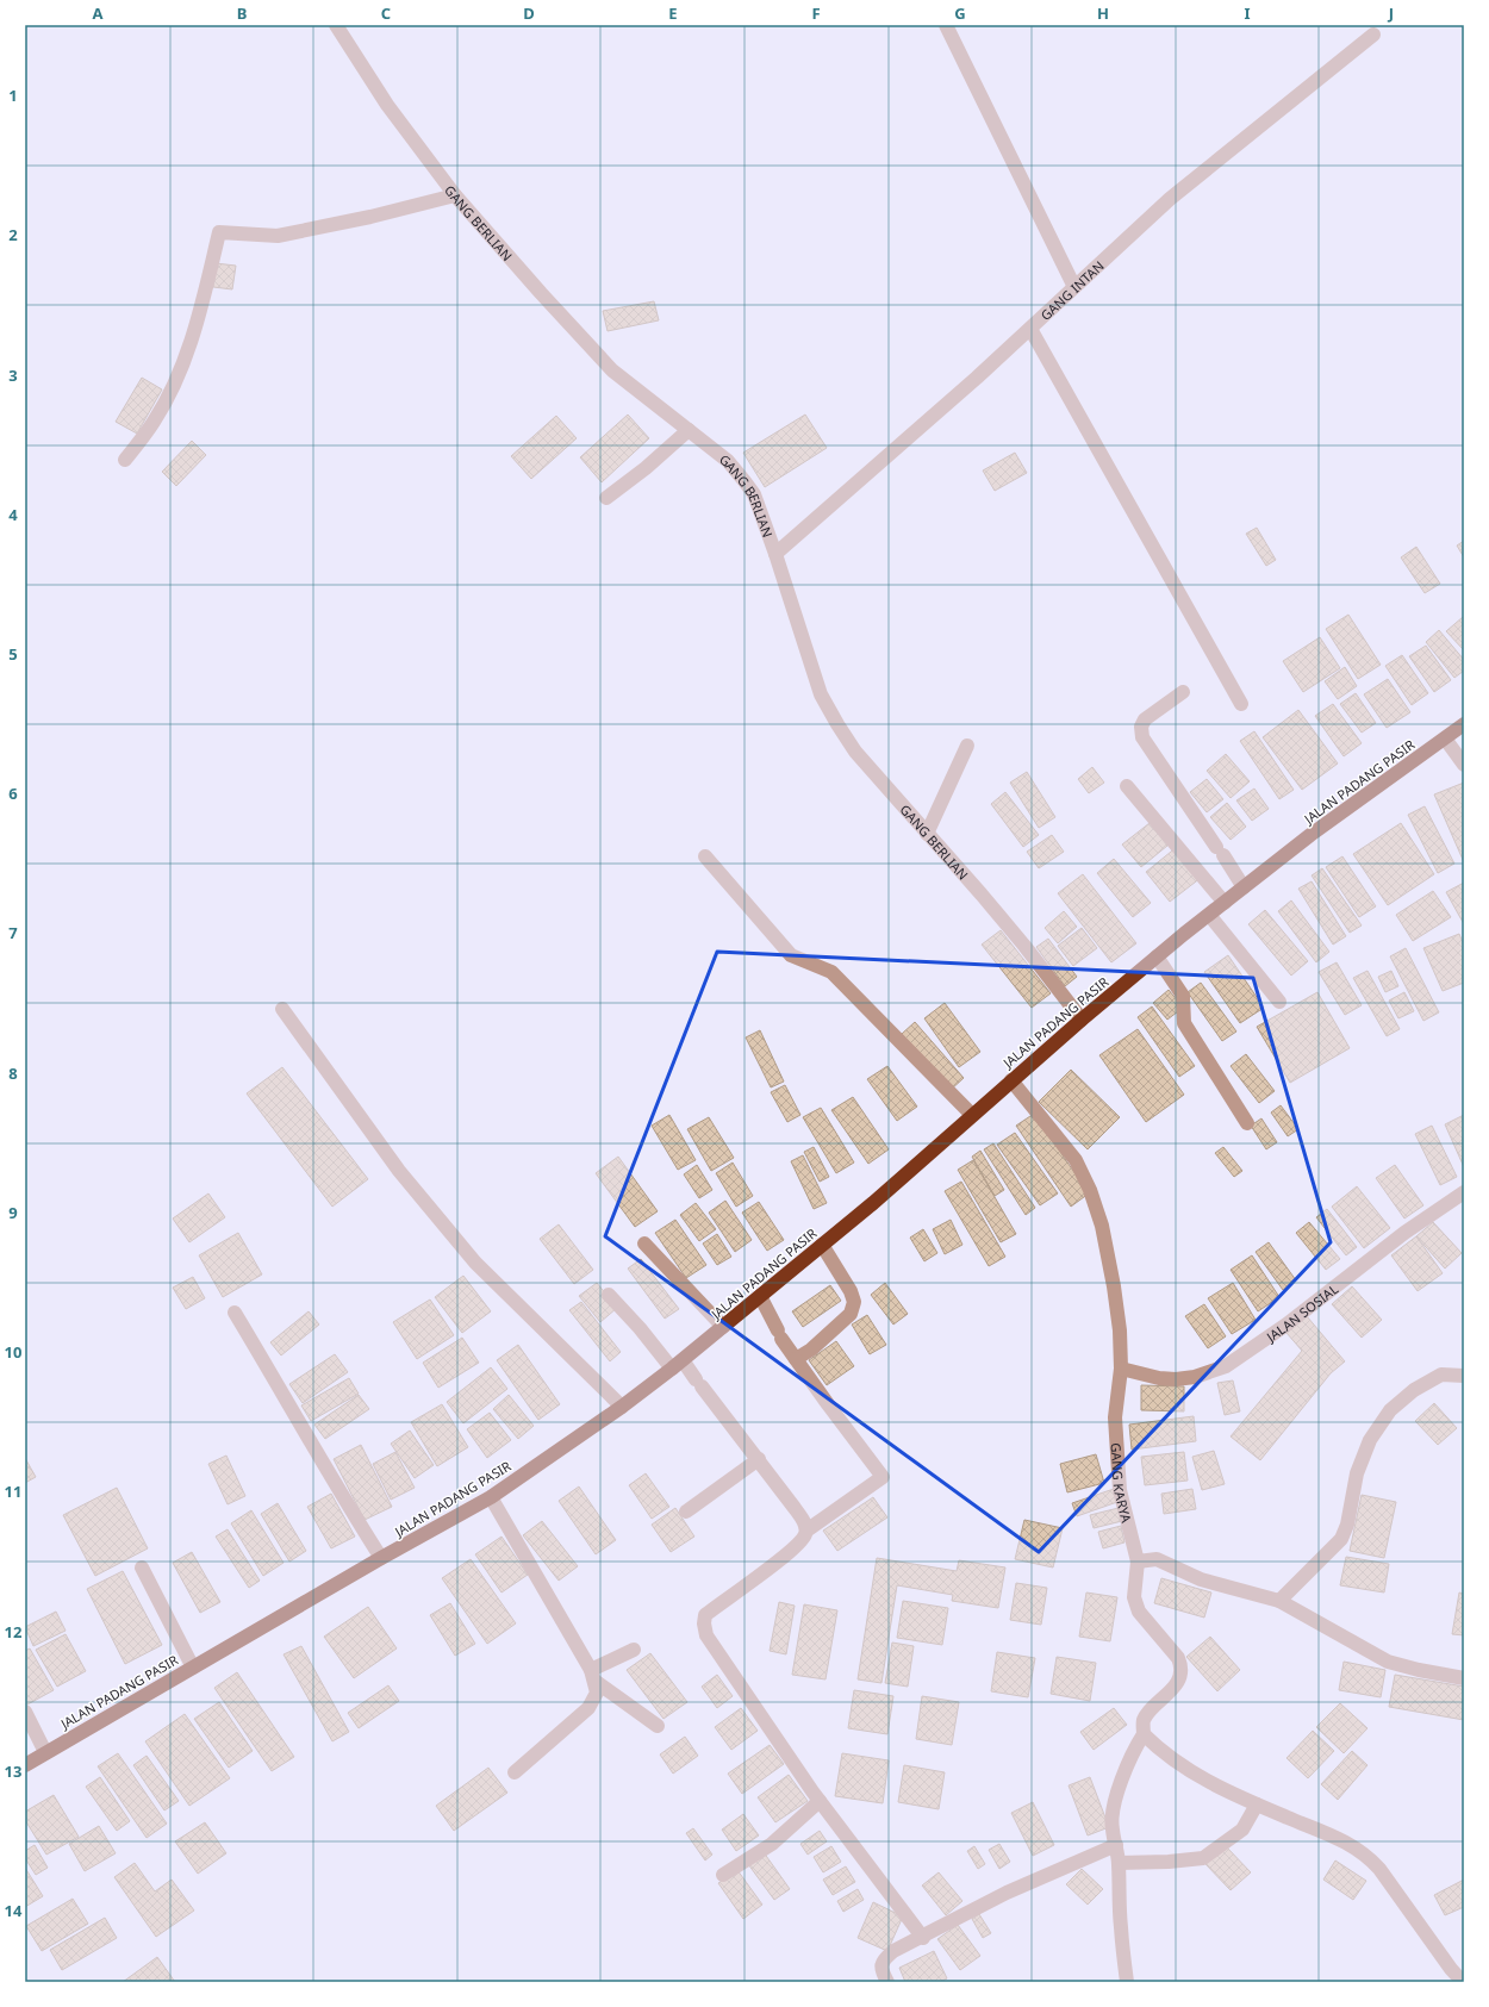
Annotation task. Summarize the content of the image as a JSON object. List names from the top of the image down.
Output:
{
  "streets": {
    "highway": ["JALAN PADANG PASIR"],
    "street": [
      "GANG BERLIAN",
      "GANG INTAN",
      "JALAN SOSIAL",
      "GANG KARYA"
    ]
  },
  "crossings": [
    ["GANG BERLIAN", "GANG INTAN"],
    ["GANG BERLIAN", "JALAN PADANG PASIR"],
    ["JALAN PADANG PASIR", "GANG KARYA"],
    ["JALAN SOSIAL", "GANG KARYA"]
  ],
  "grid": {
    "columns": [
      "A",
      "B",
      "C",
      "D",
      "E",
      "F",
      "G",
      "H",
      "I",
      "J"
    ],
    "rows": [
      "1",
      "2",
      "3",
      "4",
      "5",
      "6",
      "7",
      "8",
      "9",
      "10",
      "11",
      "12",
      "13",
      "14"
    ]
  }
}
